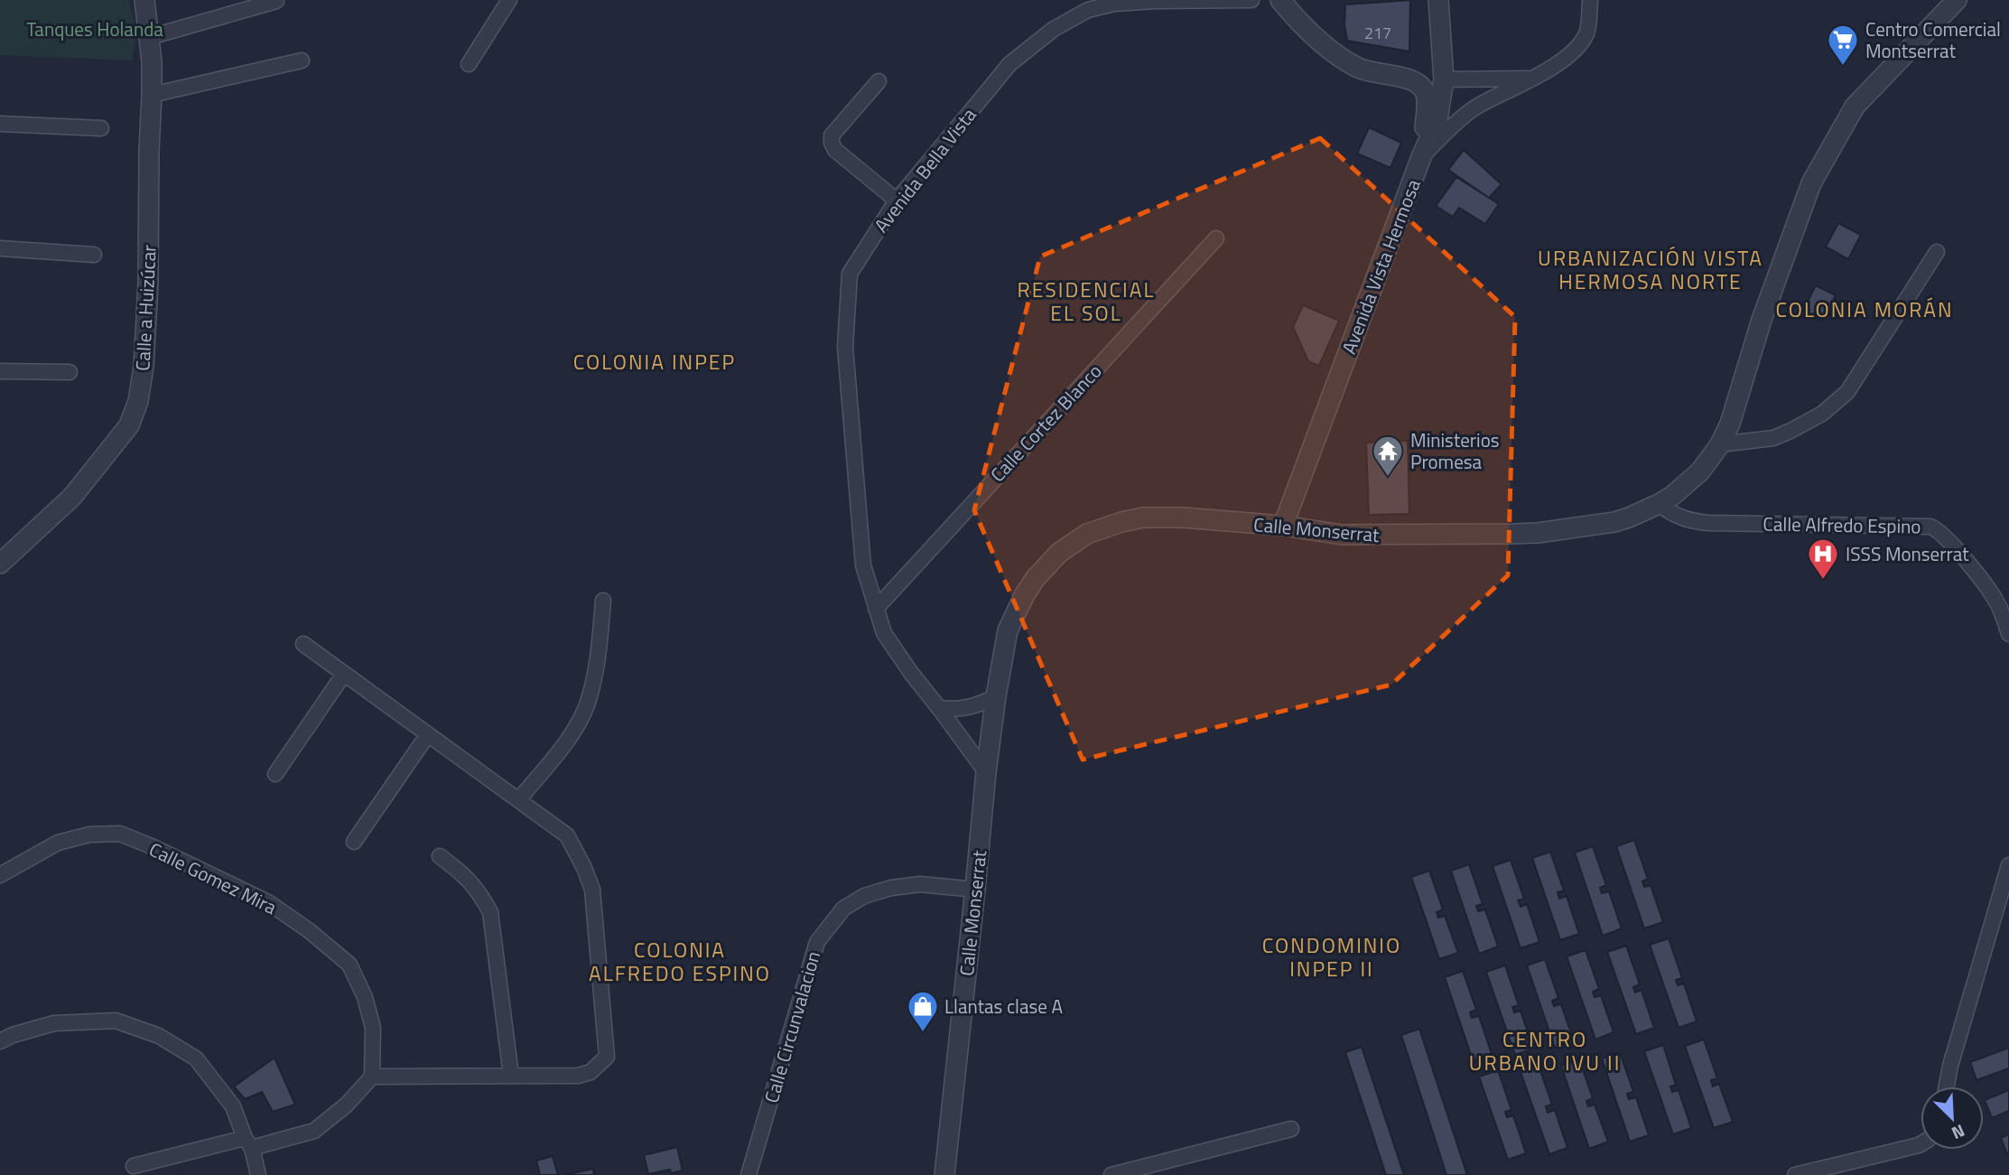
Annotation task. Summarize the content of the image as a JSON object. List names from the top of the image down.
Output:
{
  "streets": {
    "street": [
      "Avenida Bella Vista",
      "Avenida Vista Hermosa",
      "Calle a Huizúcar",
      "Calle Cortez Blanco",
      "Calle Alfredo Espino",
      "Calle Monserrat",
      "Calle Gomez Mira",
      "Calle Circunvalacion"
    ]
  },
  "crossings": [
    ["Avenida Bella Vista", "Calle Cortez Blanco"],
    ["Avenida Bella Vista", "Calle Monserrat"],
    ["Avenida Vista Hermosa", "Calle Monserrat"],
    ["Calle Alfredo Espino", "Calle Monserrat"],
    ["Calle Monserrat", "Calle Circunvalacion"]
  ],
  "districts": [
    "URBANIZACIÓN VISTA HERMOSA NORTE",
    "RESIDENCIAL EL SOL",
    "COLONIA MORÁN",
    "COLONIA INPEP",
    "CONDOMINIO INPEP II",
    "COLONIA ALFREDO ESPINO",
    "CENTRO URBANO IVU II"
  ],
  "parks": ["Tanques Holanda"],
  "places": {
    "supermarket": ["Centro Comercial Montserrat"],
    "temple": ["Ministerios Promesa"],
    "hospital": ["ISSS Monserrat"],
    "shop": ["Llantas clase A"]
  },
  "house_numbers": ["217"],
  "north": "bottom right"
}
